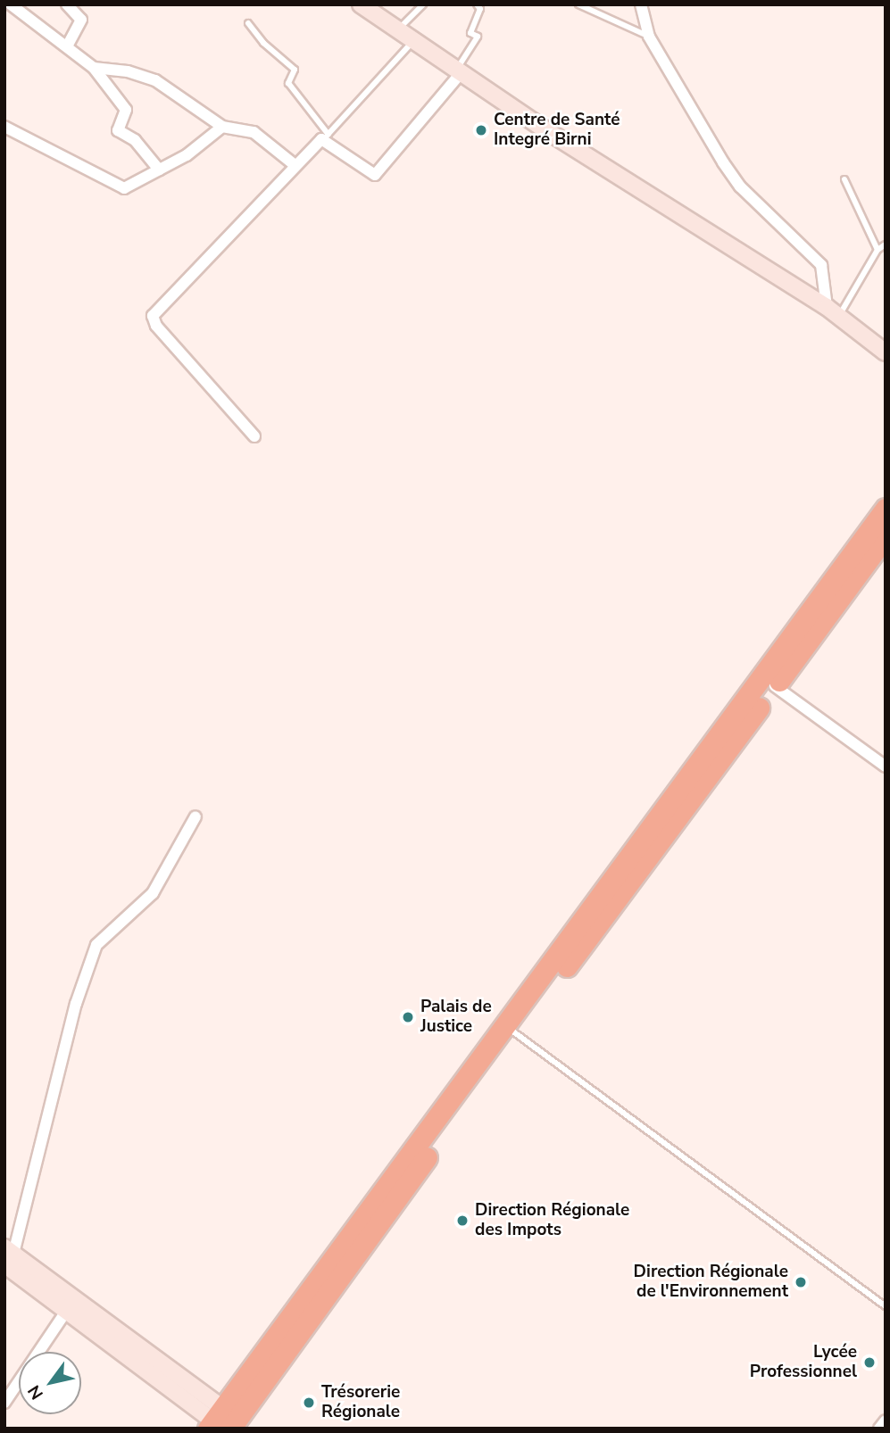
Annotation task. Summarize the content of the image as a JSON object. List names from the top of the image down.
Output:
{
  "places": [
    "Centre de Santé Integré Birni",
    "Palais de Justice",
    "Direction Régionale des Impots",
    "Direction Régionale de l'Environnement",
    "Lycée Professionnel",
    "Trésorerie Régionale"
  ],
  "north": "bottom left"
}
